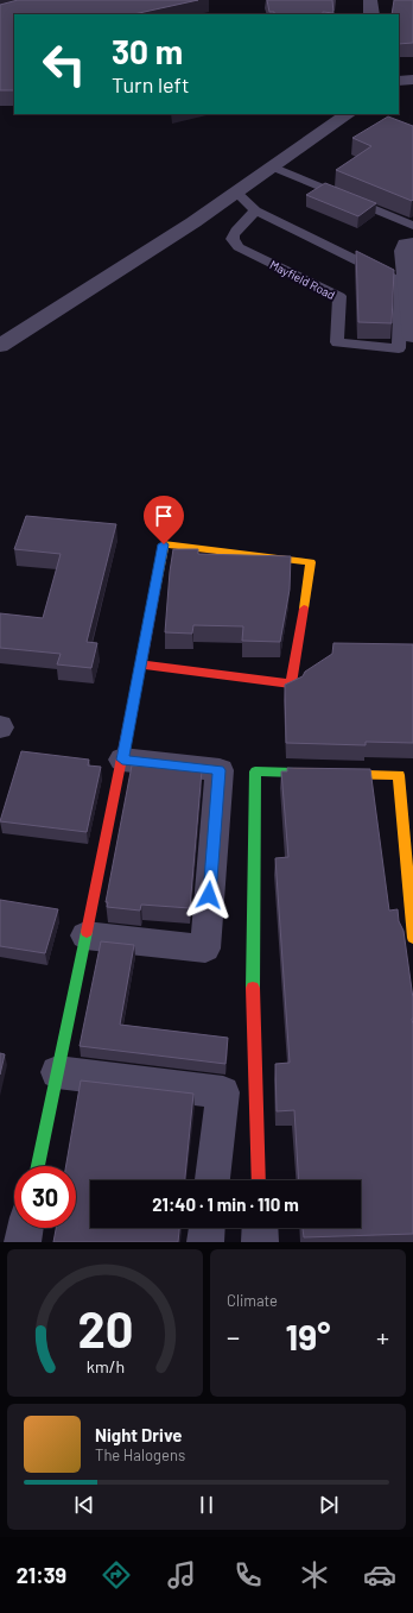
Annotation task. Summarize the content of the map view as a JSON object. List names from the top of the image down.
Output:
{
  "streets": {
    "lane": ["Mayfield Road"]
  },
  "page": {
    "turn": ["30 m", "Turn left"],
    "limit": "30",
    "trip": "21:40 · 1 min · 110 m",
    "tile": "Climate",
    "heat": ["−", "19°", "+"],
    "song": ["Night Drive", "The Halogens"],
    "tabs": "21:39",
    "gauge": ["20", "km/h"]
  }
}
